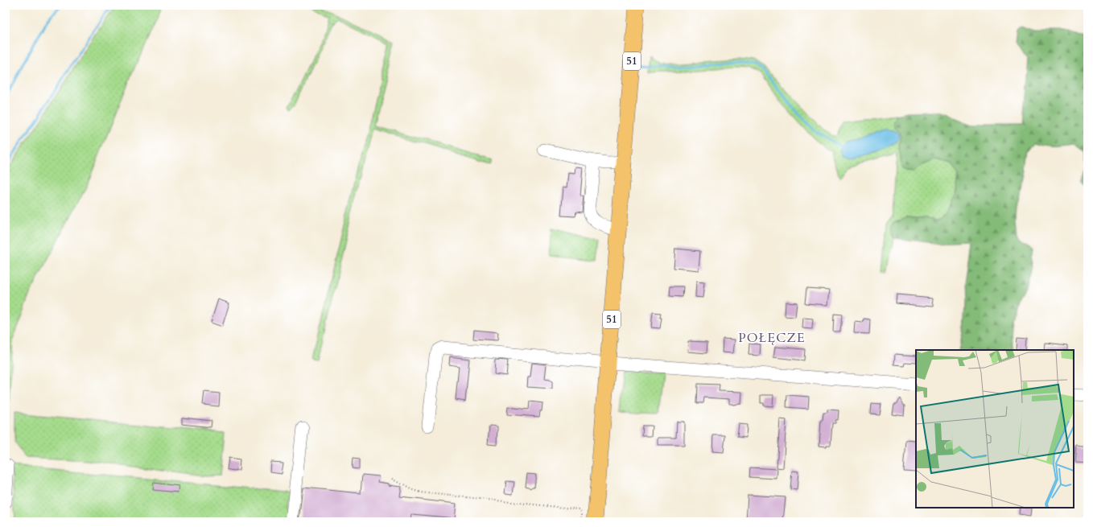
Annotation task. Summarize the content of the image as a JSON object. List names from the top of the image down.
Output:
{
  "streets": {
    "main road": ["51"]
  },
  "districts": ["POŁĘCZE"]
}
